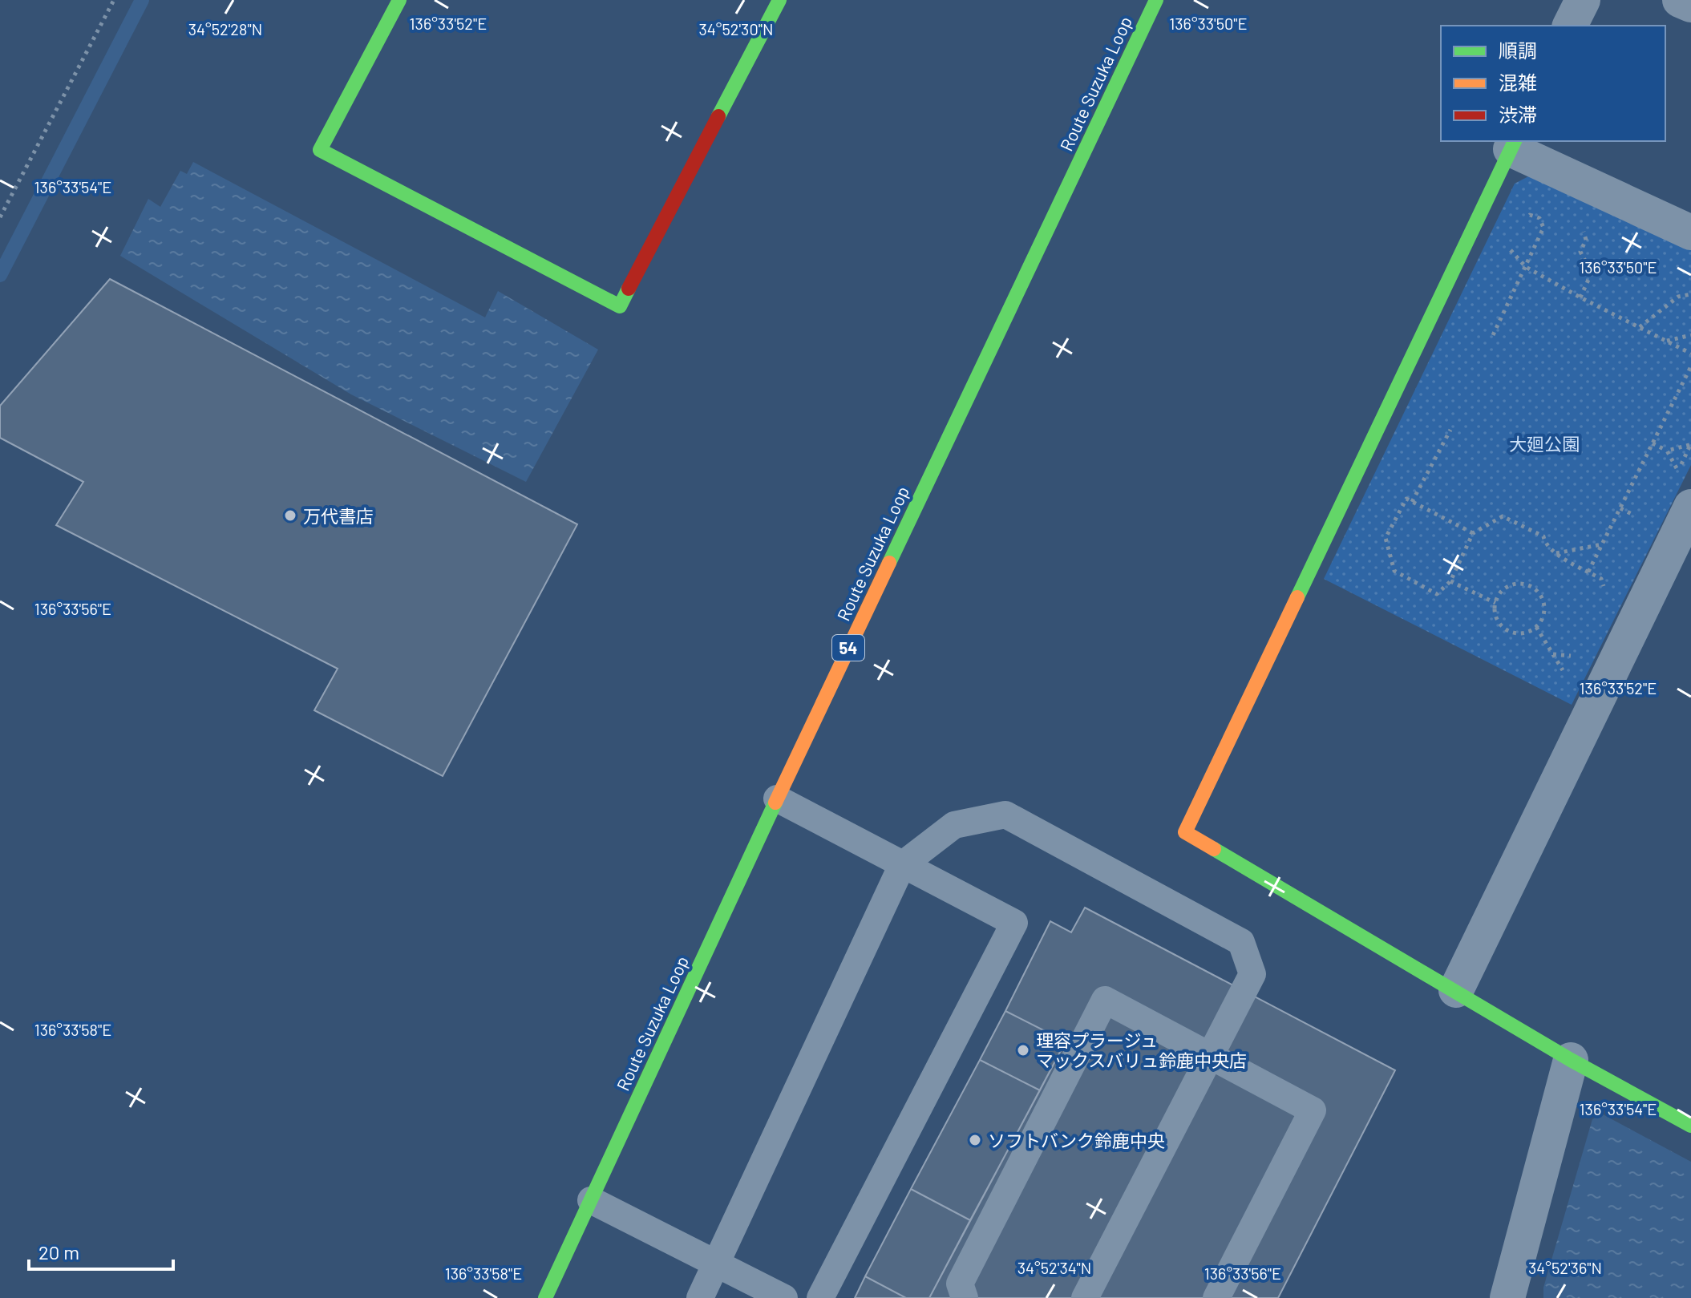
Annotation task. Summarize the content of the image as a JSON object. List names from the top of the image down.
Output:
{
  "streets": {
    "street": ["Route Suzuka Loop", "54"]
  },
  "parks": ["大廻公園"],
  "places": ["万代書店", "理容プラージュ マックスバリュ鈴鹿中央店", "ソフトバンク鈴鹿中央"],
  "legend": ["順調", "混雑", "渋滞"],
  "scale_bar": "20 m",
  "coordinates": [
    "136°33'52\"E",
    "136°33'50\"E",
    "34°52'28\"N",
    "34°52'30\"N",
    "136°33'54\"E",
    "136°33'56\"E",
    "136°33'58\"E",
    "34°52'34\"N",
    "34°52'36\"N"
  ]
}
